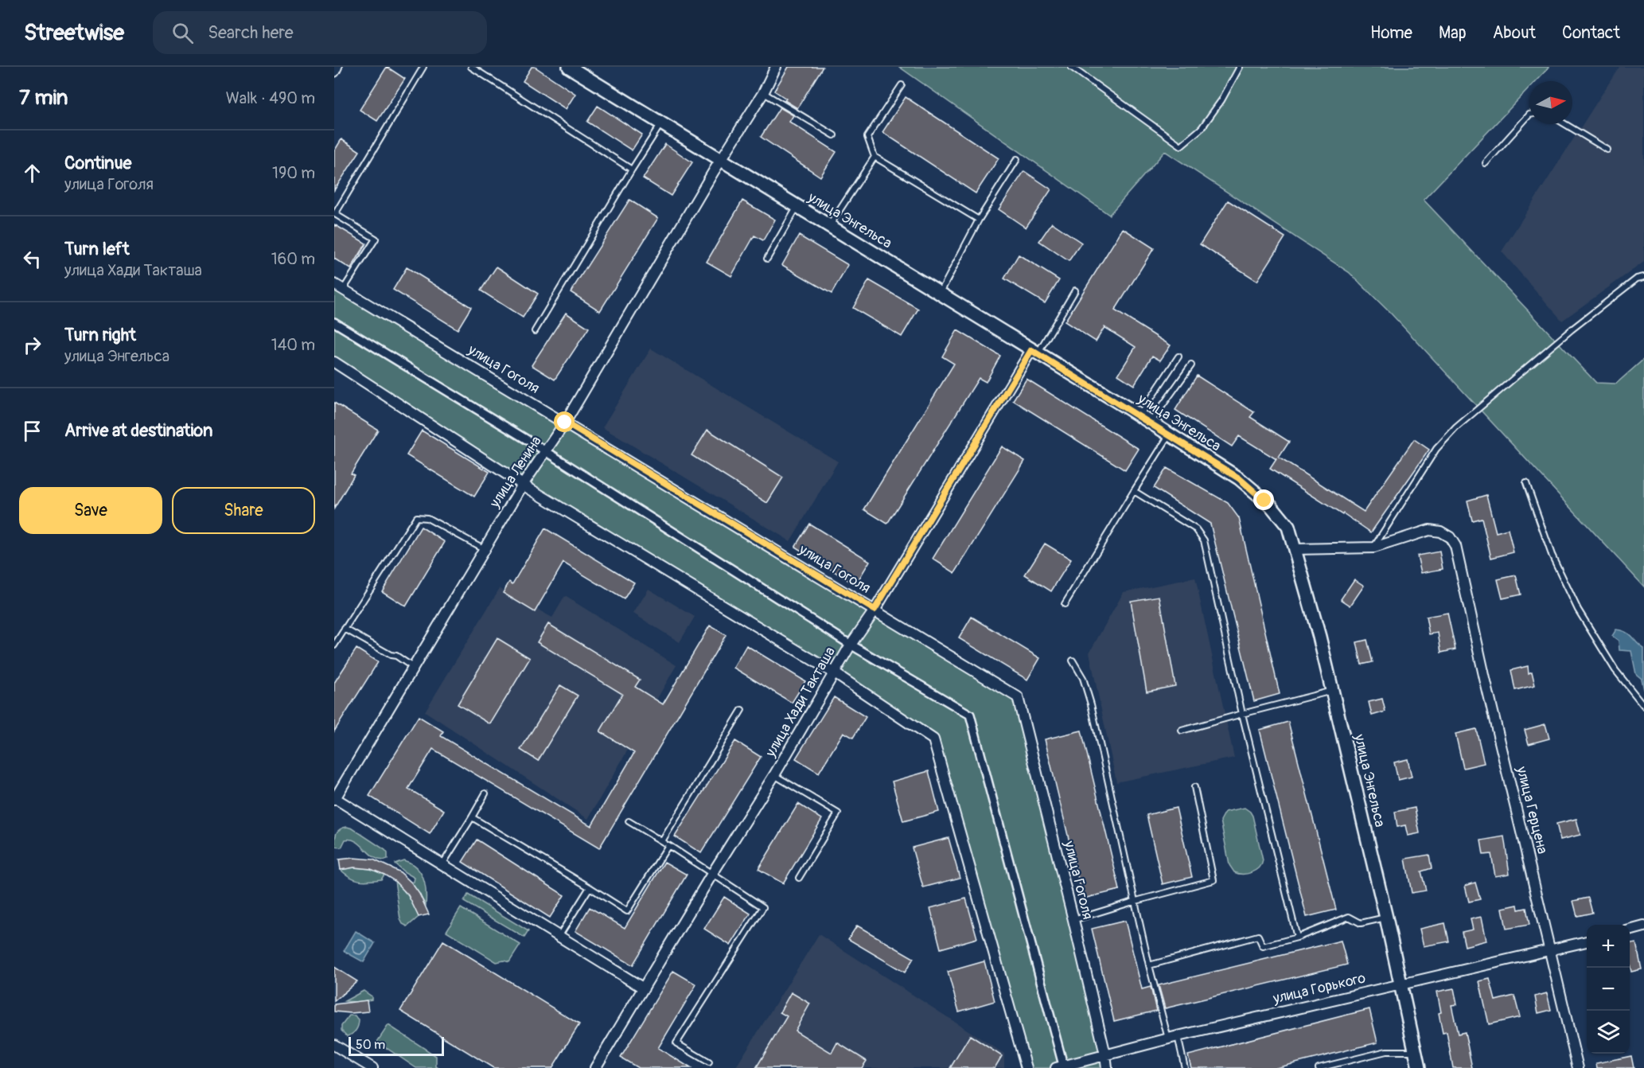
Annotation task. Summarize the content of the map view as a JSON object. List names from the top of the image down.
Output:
{
  "streets": {
    "street": [
      "улица Энгельса",
      "улица Гоголя",
      "улица Ленина",
      "улица Хади Такташа",
      "улица Герцена",
      "улица Горького"
    ]
  },
  "crossings": [
    ["улица Энгельса", "улица Ленина"],
    ["улица Энгельса", "улица Хади Такташа"],
    ["улица Энгельса", "улица Герцена"],
    ["улица Энгельса", "улица Горького"],
    ["улица Гоголя", "улица Ленина"],
    ["улица Гоголя", "улица Хади Такташа"],
    ["улица Гоголя", "улица Горького"],
    ["улица Герцена", "улица Горького"]
  ],
  "scale_bar": "50 m",
  "north": "right",
  "page": {
    "header": "Streetwise",
    "search": "Search here",
    "nav": [
      "Home",
      "Map",
      "About",
      "Contact"
    ],
    "heading": ["7 min", "Walk · 490 m"],
    "list": [
      ["Continue", "улица Гоголя", "190 m"],
      ["Turn left", "улица Хади Такташа", "160 m"],
      ["Turn right", "улица Энгельса", "140 m"],
      "Arrive at destination"
    ],
    "buttons": ["Save", "Share"],
    "map_buttons": ["+", "−"],
    "scale": "50 m"
  }
}
